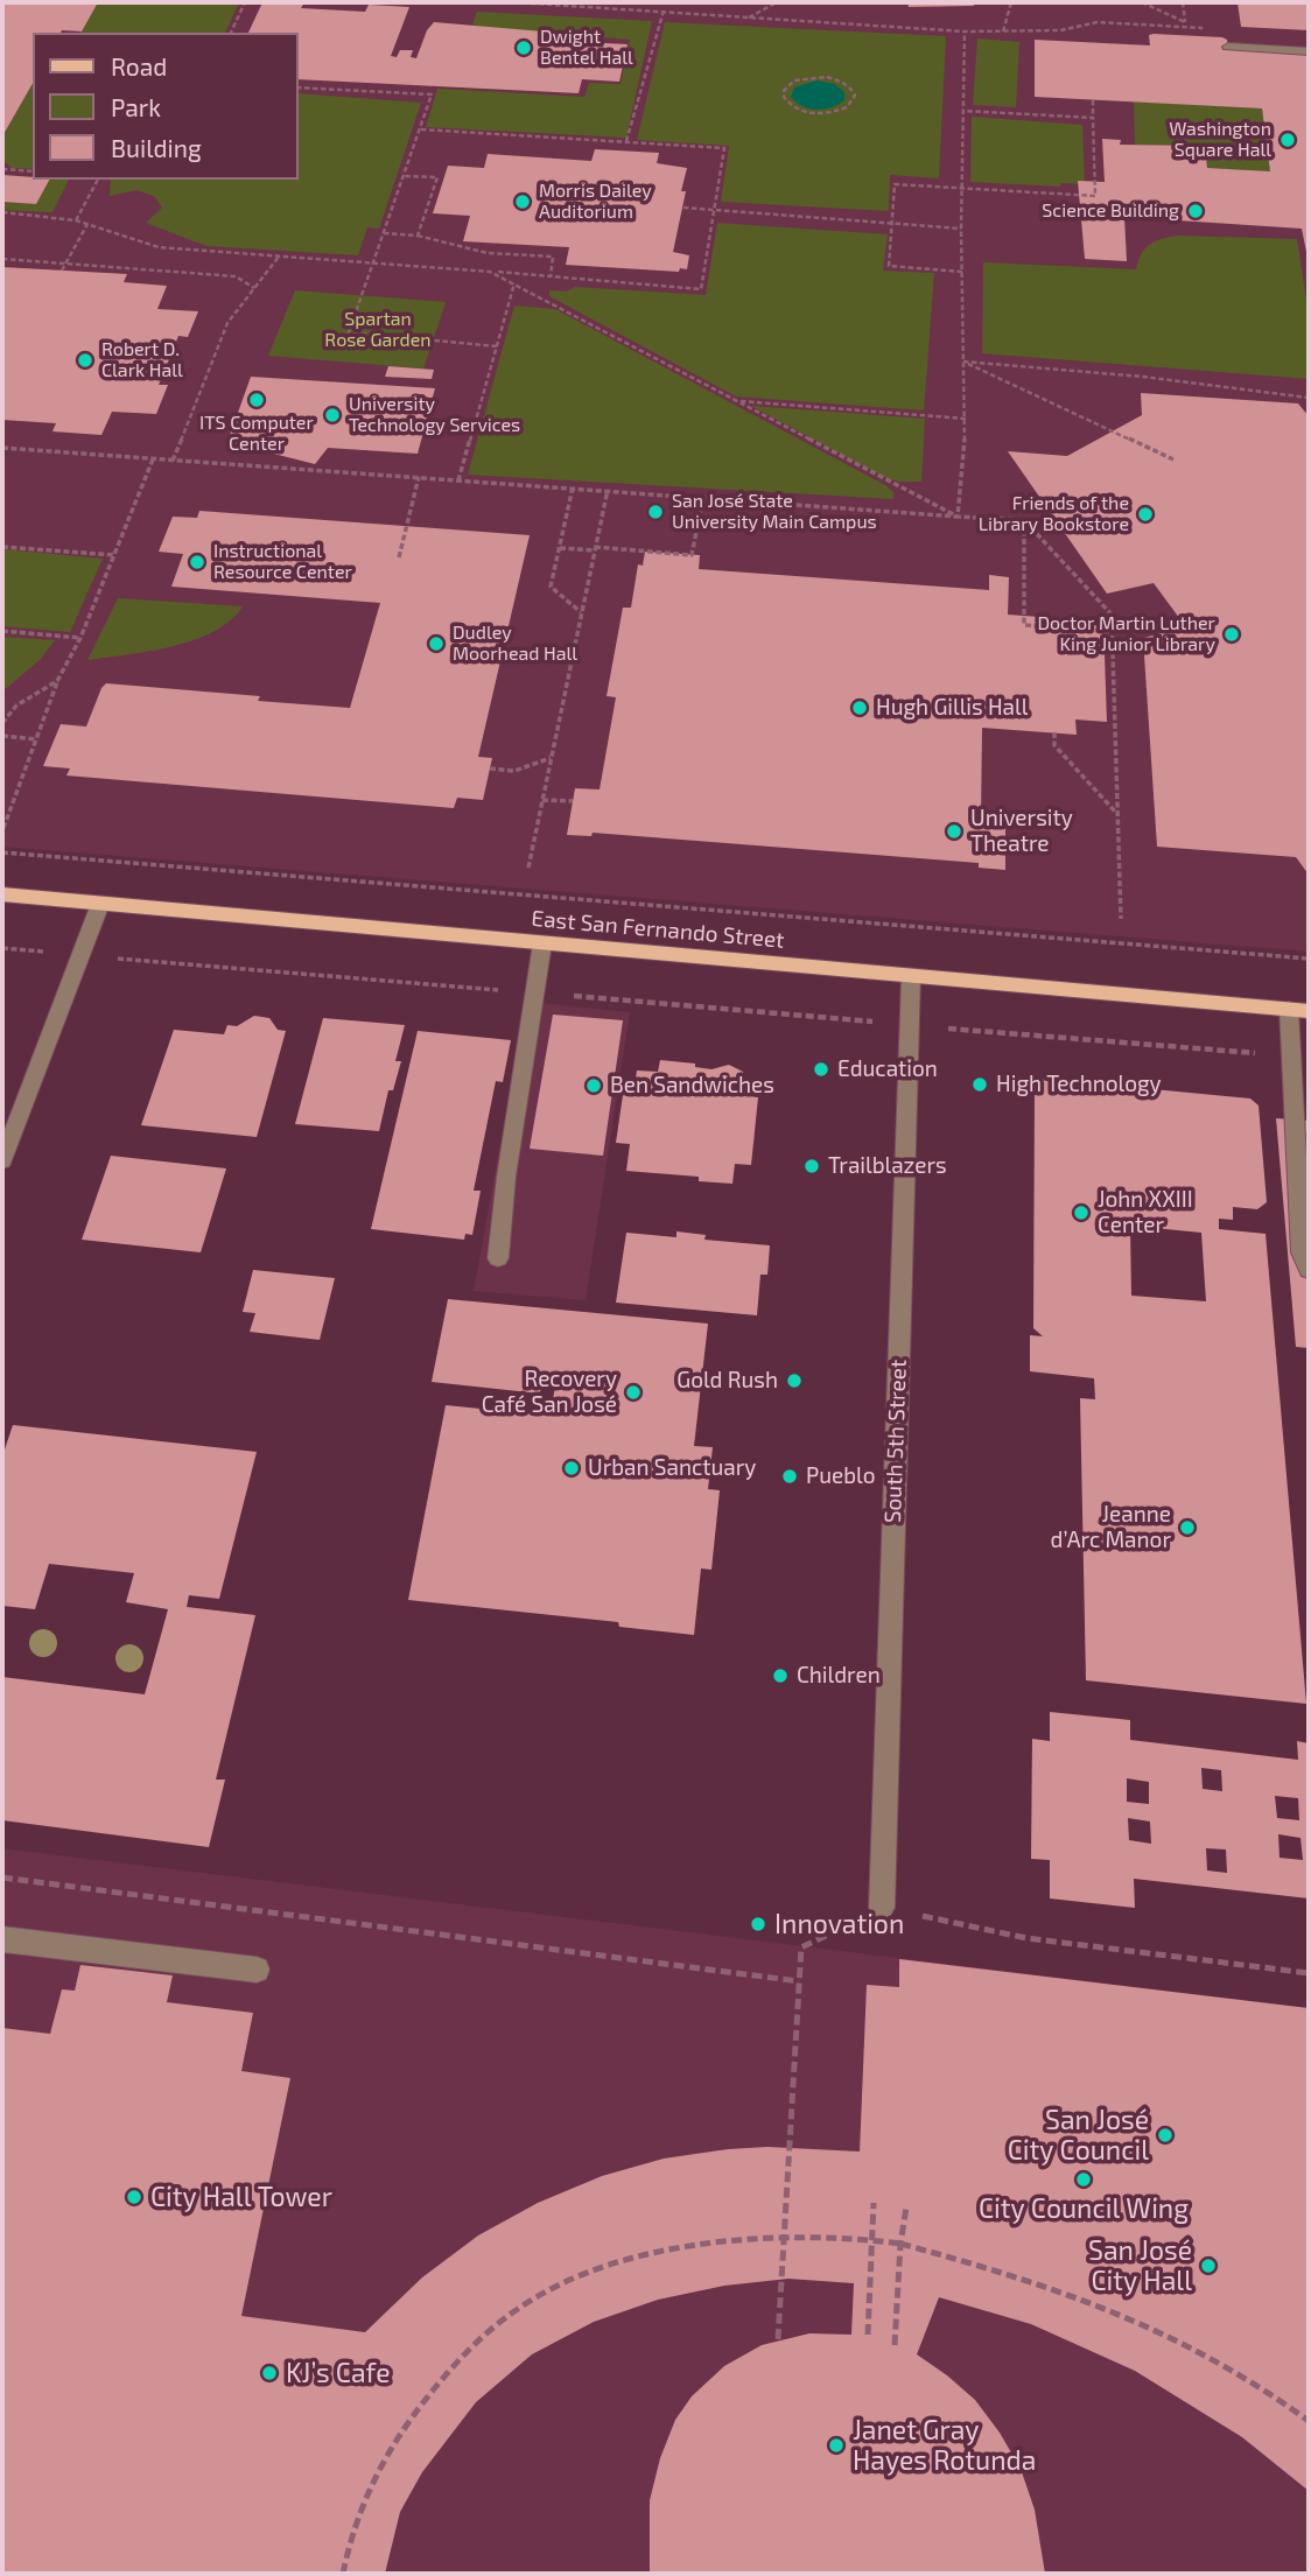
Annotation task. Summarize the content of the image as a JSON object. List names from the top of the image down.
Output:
{
  "streets": {
    "main road": ["East San Fernando Street"],
    "street": ["South 5th Street"]
  },
  "crossings": [
    ["East San Fernando Street", "South 5th Street"]
  ],
  "parks": ["Spartan Rose Garden"],
  "places": [
    "Dwight Bentel Hall",
    "Washington Square Hall",
    "Morris Dailey Auditorium",
    "Science Building",
    "Robert D. Clark Hall",
    "ITS Computer Center",
    "University Technology Services",
    "San José State University Main Campus",
    "Friends of the Library Bookstore",
    "Instructional Resource Center",
    "Doctor Martin Luther King Junior Library",
    "Dudley Moorhead Hall",
    "Hugh Gillis Hall",
    "University Theatre",
    "Education",
    "High Technology",
    "Ben Sandwiches",
    "Trailblazers",
    "John XXIII Center",
    "Gold Rush",
    "Recovery Café San José",
    "Urban Sanctuary",
    "Pueblo",
    "Jeanne d’Arc Manor",
    "Children",
    "Innovation",
    "San José City Council",
    "City Council Wing",
    "City Hall Tower",
    "San José City Hall",
    "KJ’s Cafe",
    "Janet Gray Hayes Rotunda"
  ],
  "legend": ["Road", "Park", "Building"]
}
